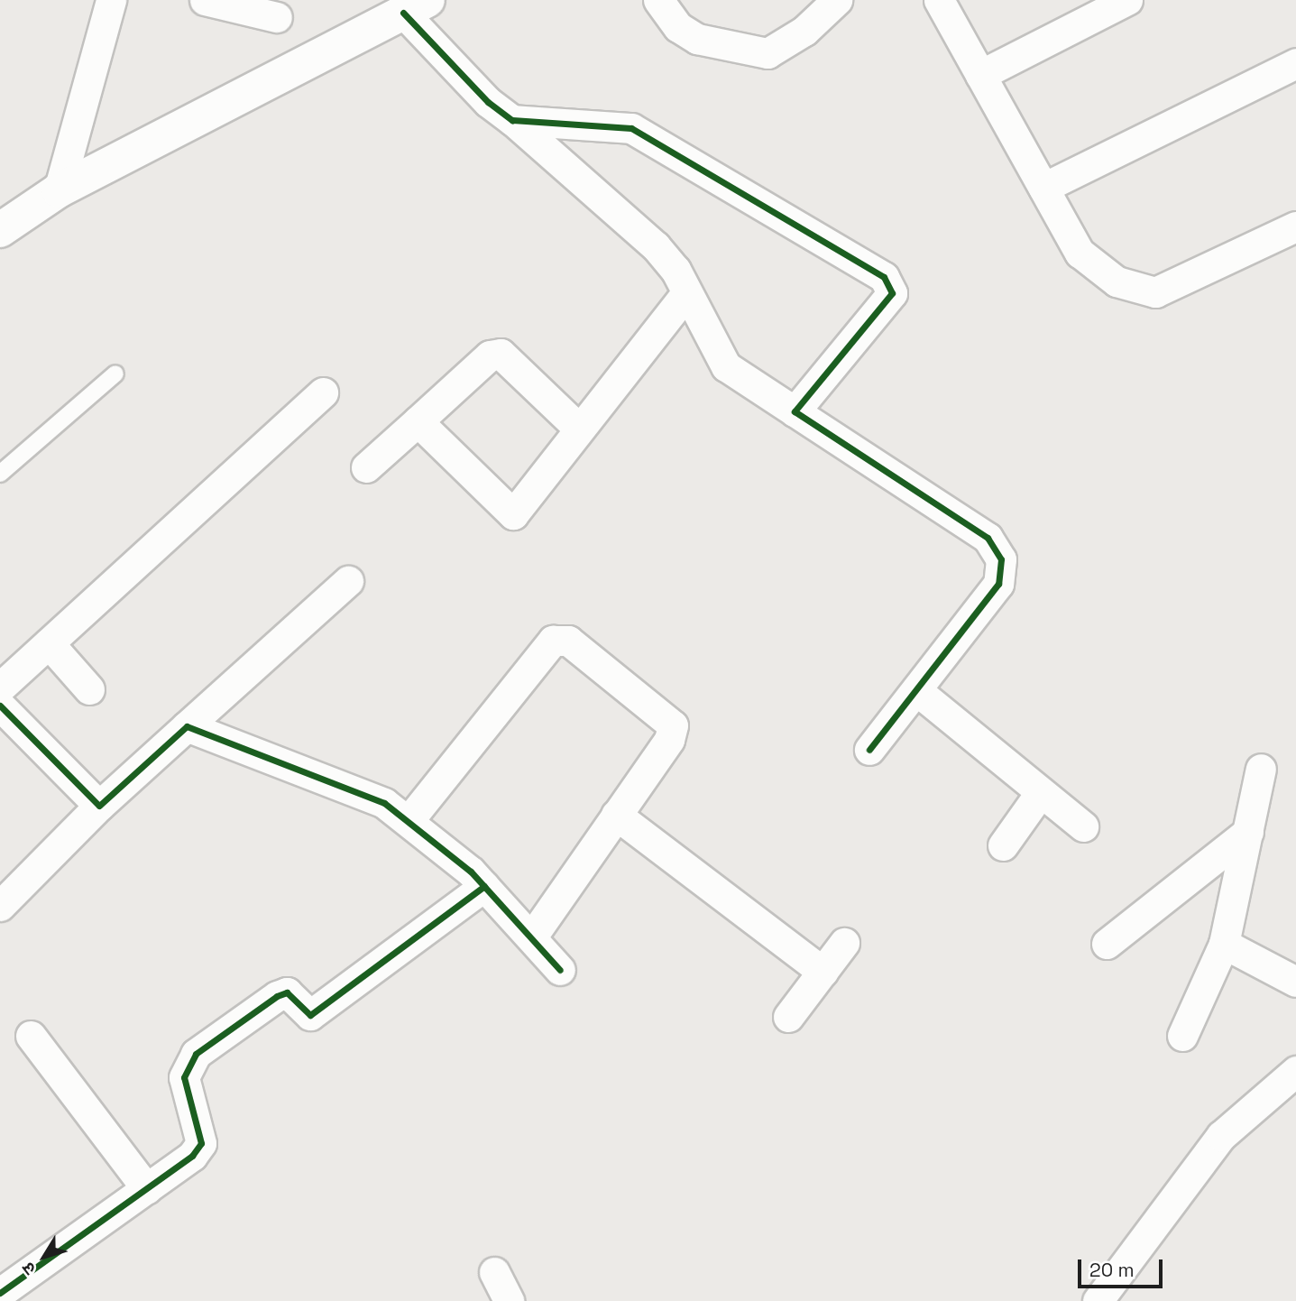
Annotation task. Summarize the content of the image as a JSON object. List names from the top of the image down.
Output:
{
  "scale_bar": "20 m",
  "north": "bottom left"
}
